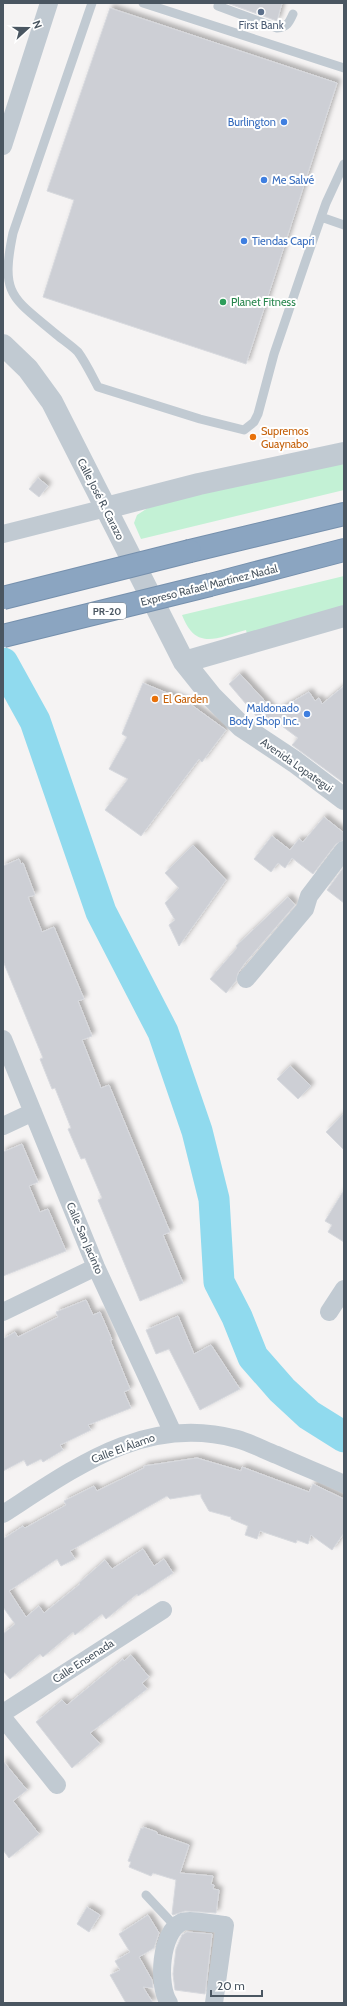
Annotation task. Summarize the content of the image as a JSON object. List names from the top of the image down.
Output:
{
  "streets": {
    "highway": ["Expreso Rafael Martínez Nadal", "PR-20"],
    "street": [
      "Calle José R. Carazo",
      "Avenida Lopategui",
      "Calle San Jacinto",
      "Calle El Álamo",
      "Calle Ensenada"
    ]
  },
  "crossings": [
    ["Calle José R. Carazo", "Avenida Lopategui"],
    ["Calle San Jacinto", "Calle El Álamo"]
  ],
  "places": [
    "First Bank",
    "Burlington",
    "Me Salvé",
    "Tiendas Capri",
    "Planet Fitness",
    "Supremos Guaynabo",
    "El Garden",
    "Maldonado Body Shop Inc."
  ],
  "scale_bar": "20 m",
  "north": "right"
}
